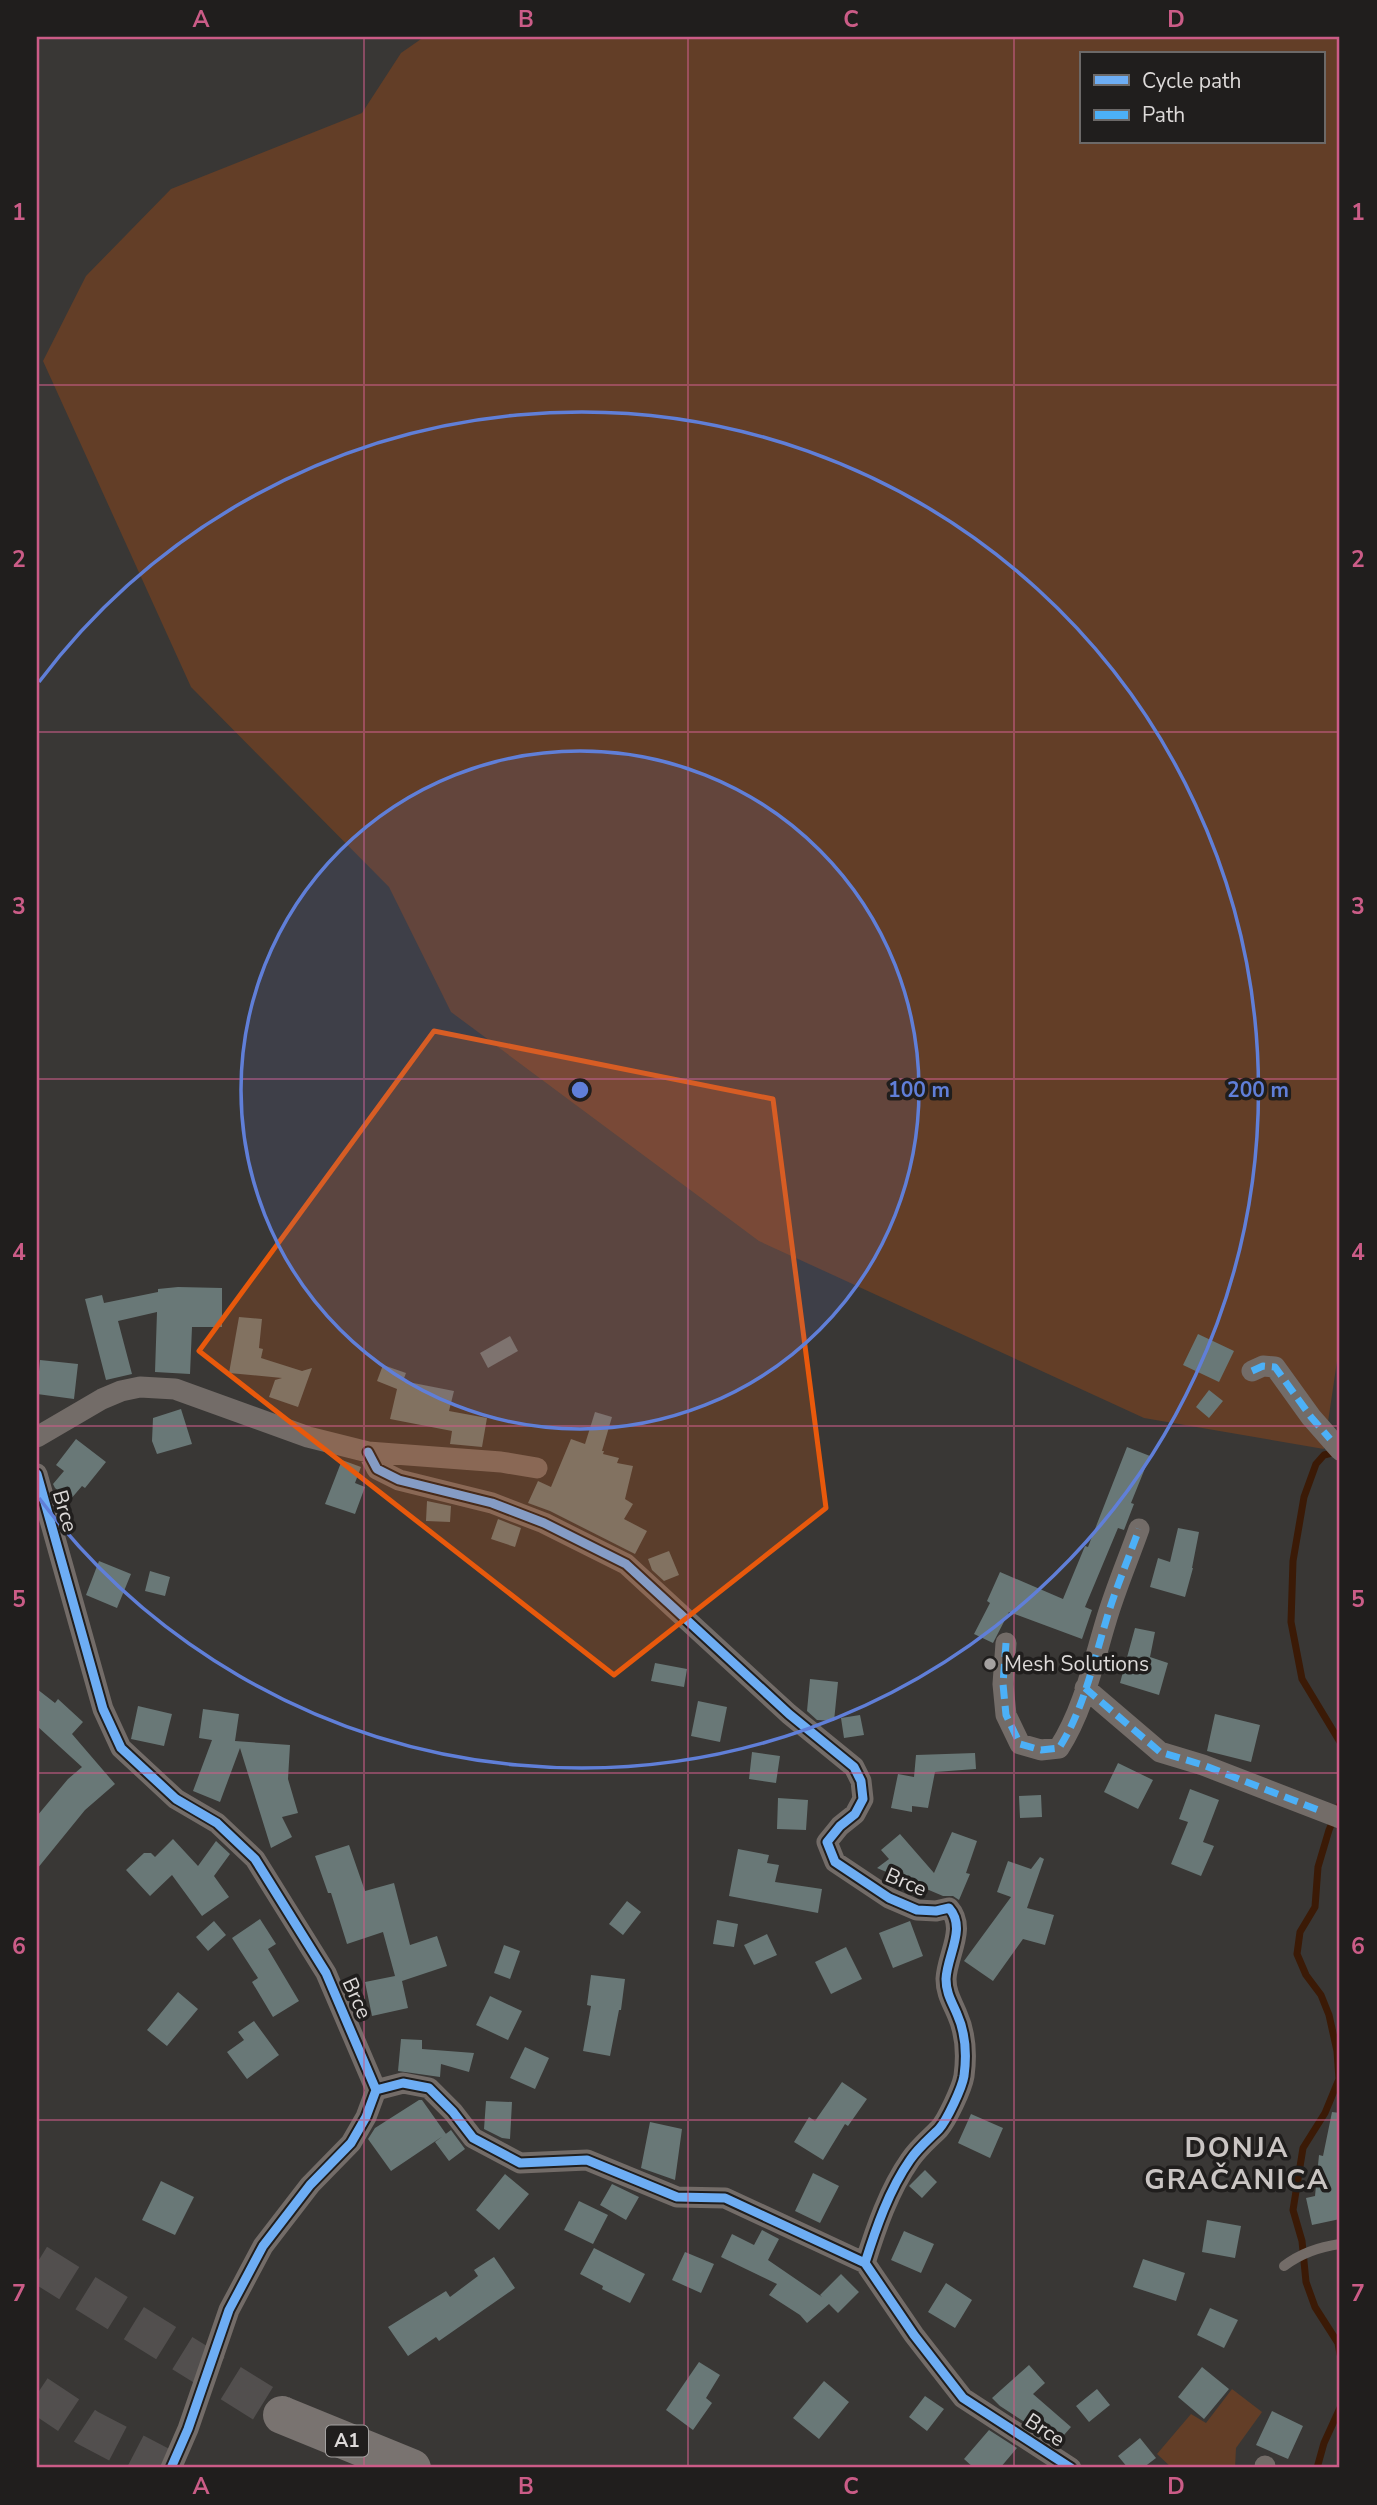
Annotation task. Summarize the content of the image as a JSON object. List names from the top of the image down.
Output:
{
  "streets": {
    "highway": ["A1"],
    "street": ["Brce"]
  },
  "districts": ["DONJA GRAČANICA"],
  "places": ["Mesh Solutions"],
  "legend": ["Cycle path", "Path"],
  "grid": {
    "columns": [
      "A",
      "B",
      "C",
      "D"
    ],
    "rows": [
      "1",
      "2",
      "3",
      "4",
      "5",
      "6",
      "7"
    ]
  },
  "rings": ["100 m", "200 m"]
}
